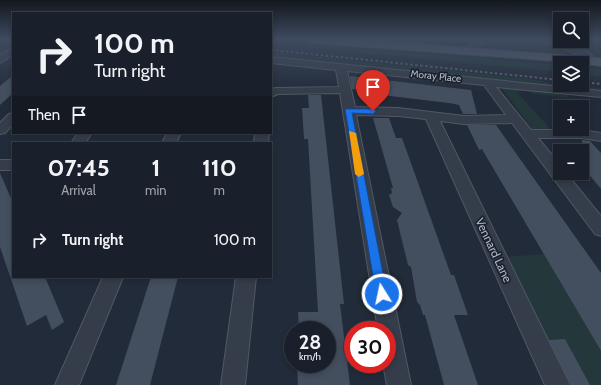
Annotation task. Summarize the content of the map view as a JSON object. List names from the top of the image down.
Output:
{
  "streets": {
    "street": ["Moray Place", "Vennard Lane"]
  },
  "page": {
    "map_buttons": ["+", "−"],
    "turn": ["100 m", "Turn right"],
    "then": "Then",
    "eta": [
      "07:45",
      "Arrival",
      "1",
      "min",
      "110",
      "m"
    ],
    "list": [
      {
        "name": "Turn right",
        "value": "100 m"
      }
    ],
    "speed": "28 km/h",
    "limit": "30"
  }
}
